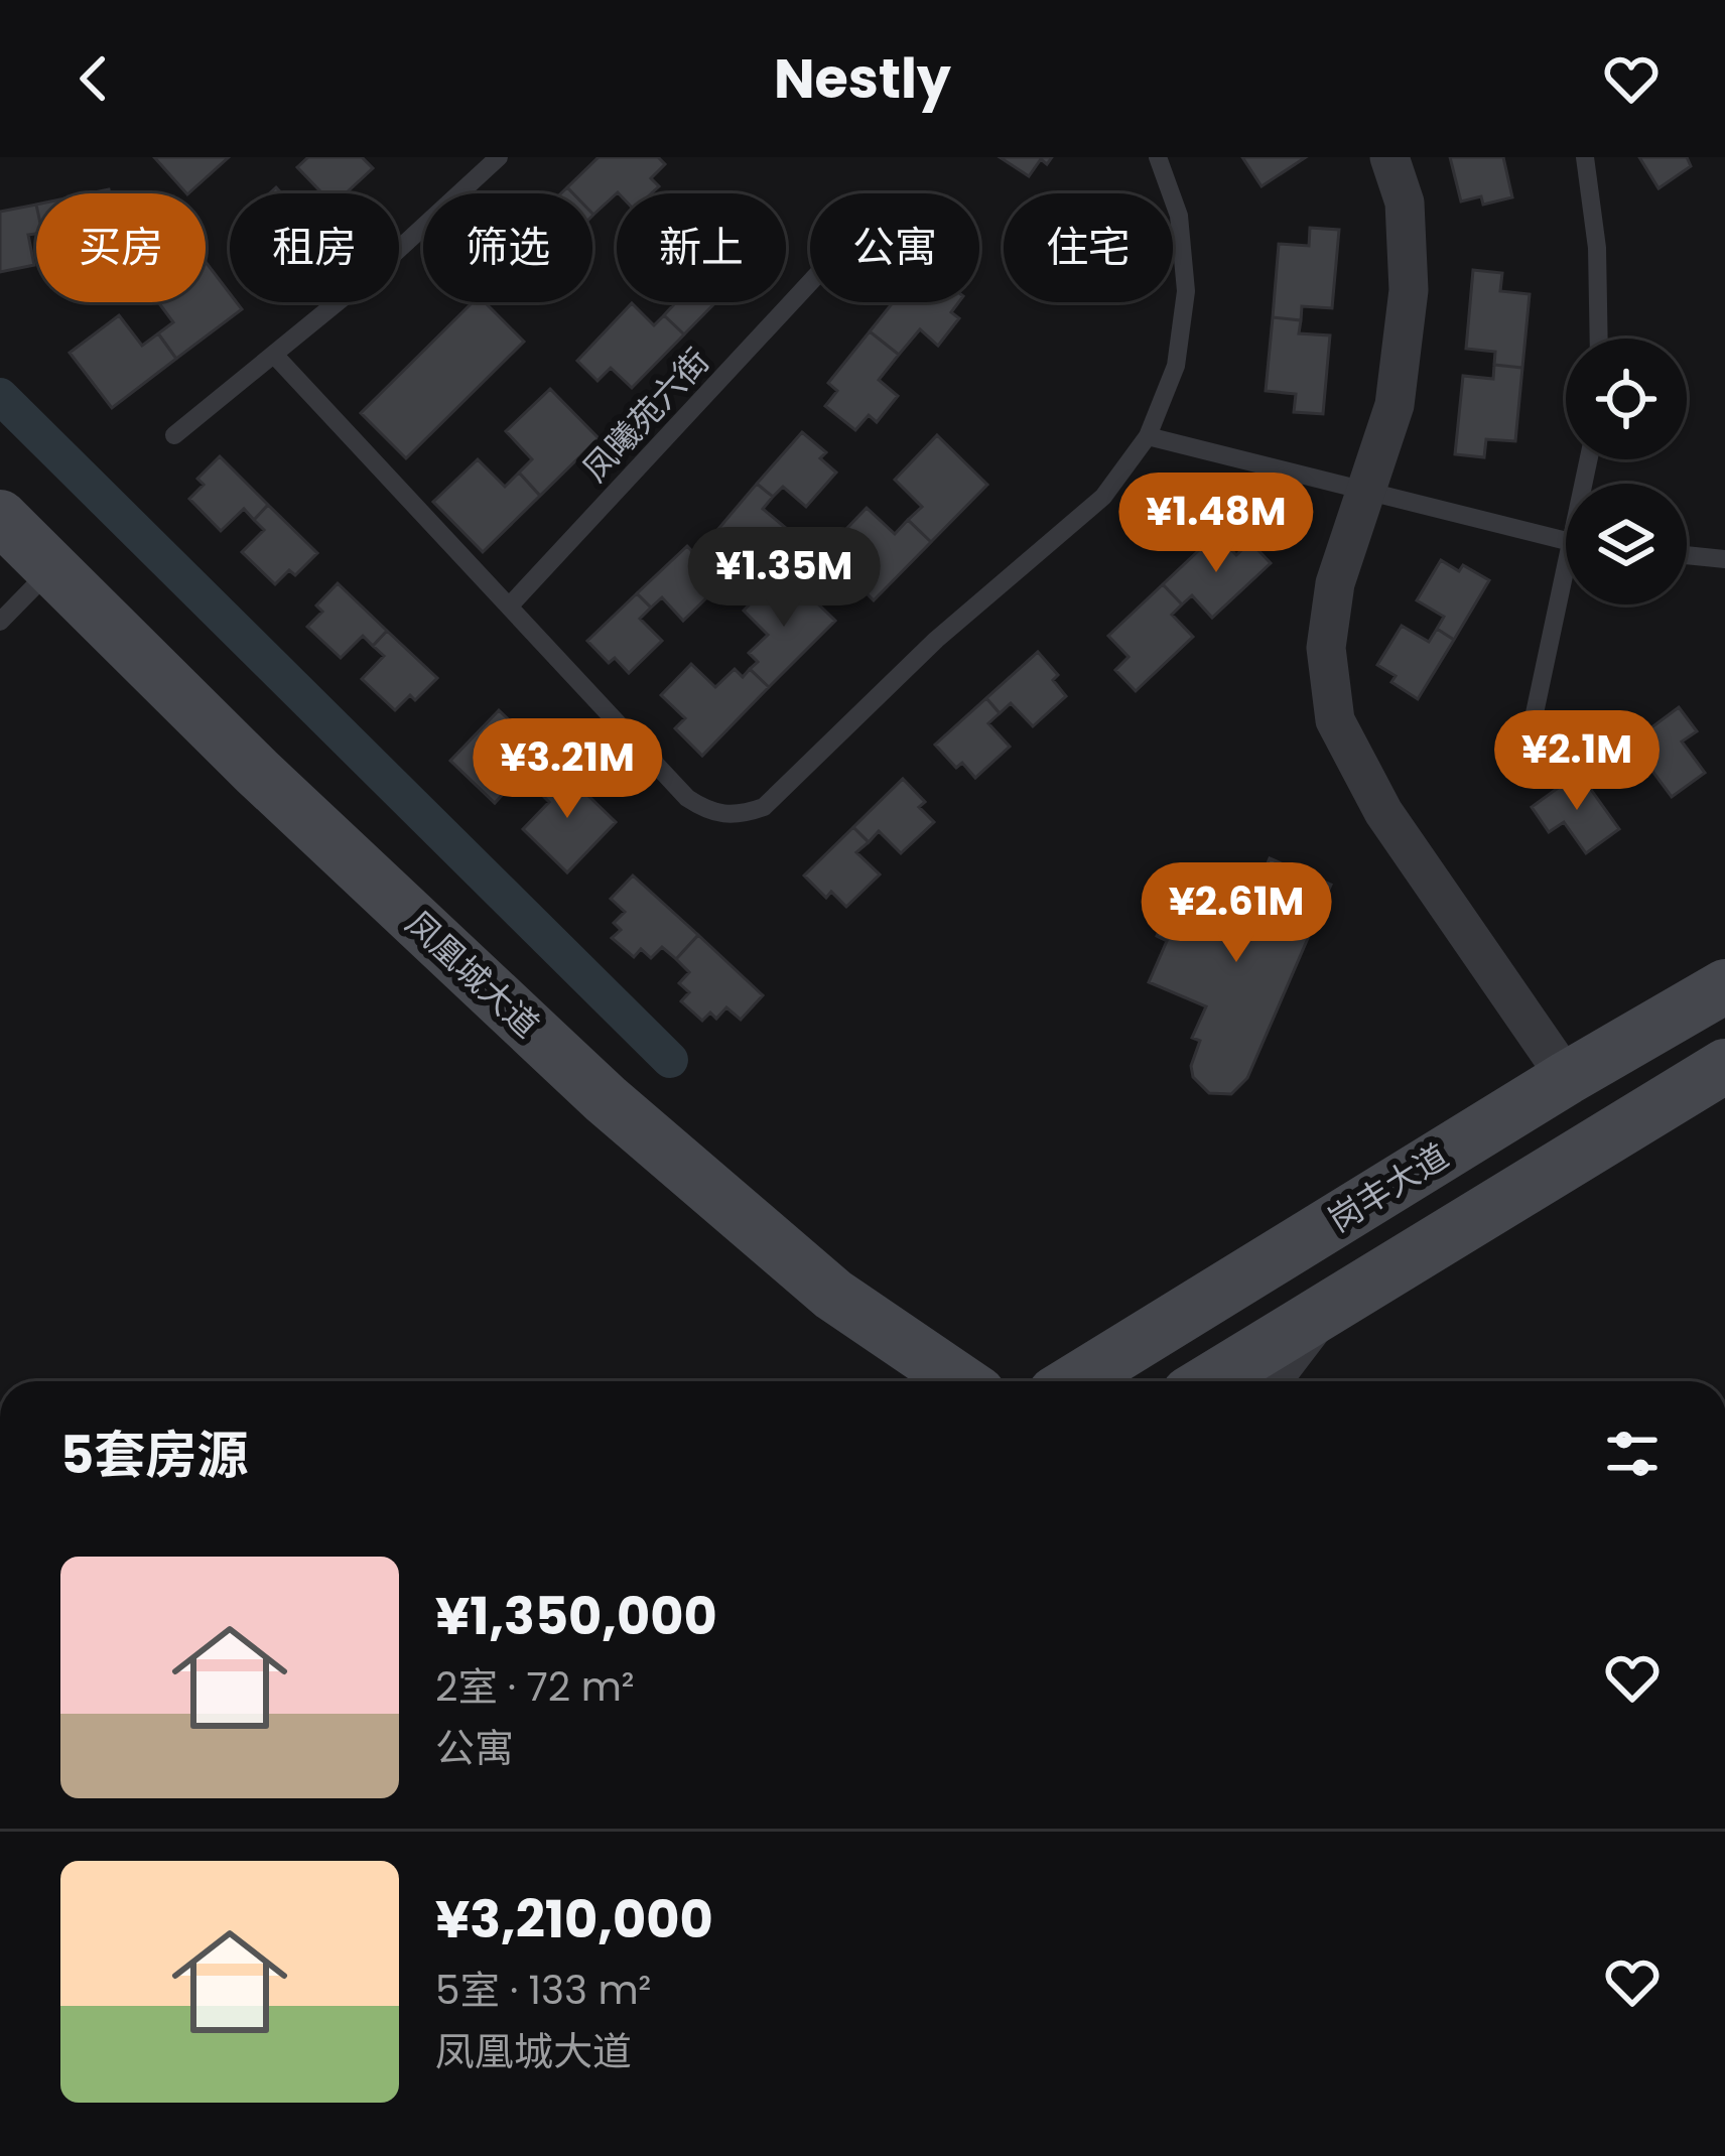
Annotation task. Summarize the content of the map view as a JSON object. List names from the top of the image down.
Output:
{
  "streets": {
    "main road": ["凤凰城大道", "岗丰大道"],
    "lane": ["凤曦苑六街"]
  },
  "page": {
    "header": "Nestly",
    "chip": [
      "买房",
      "租房",
      "筛选",
      "新上",
      "公寓",
      "住宅"
    ],
    "price": [
      "¥1.48M",
      "¥1.35M",
      "¥2.1M",
      "¥3.21M",
      "¥2.61M"
    ],
    "heading": "5套房源",
    "list": [
      {
        "name": "¥1,350,000",
        "note": "2室 · 72 m² · 公寓"
      },
      {
        "name": "¥3,210,000",
        "note": "5室 · 133 m² · 凤凰城大道"
      }
    ]
  }
}
